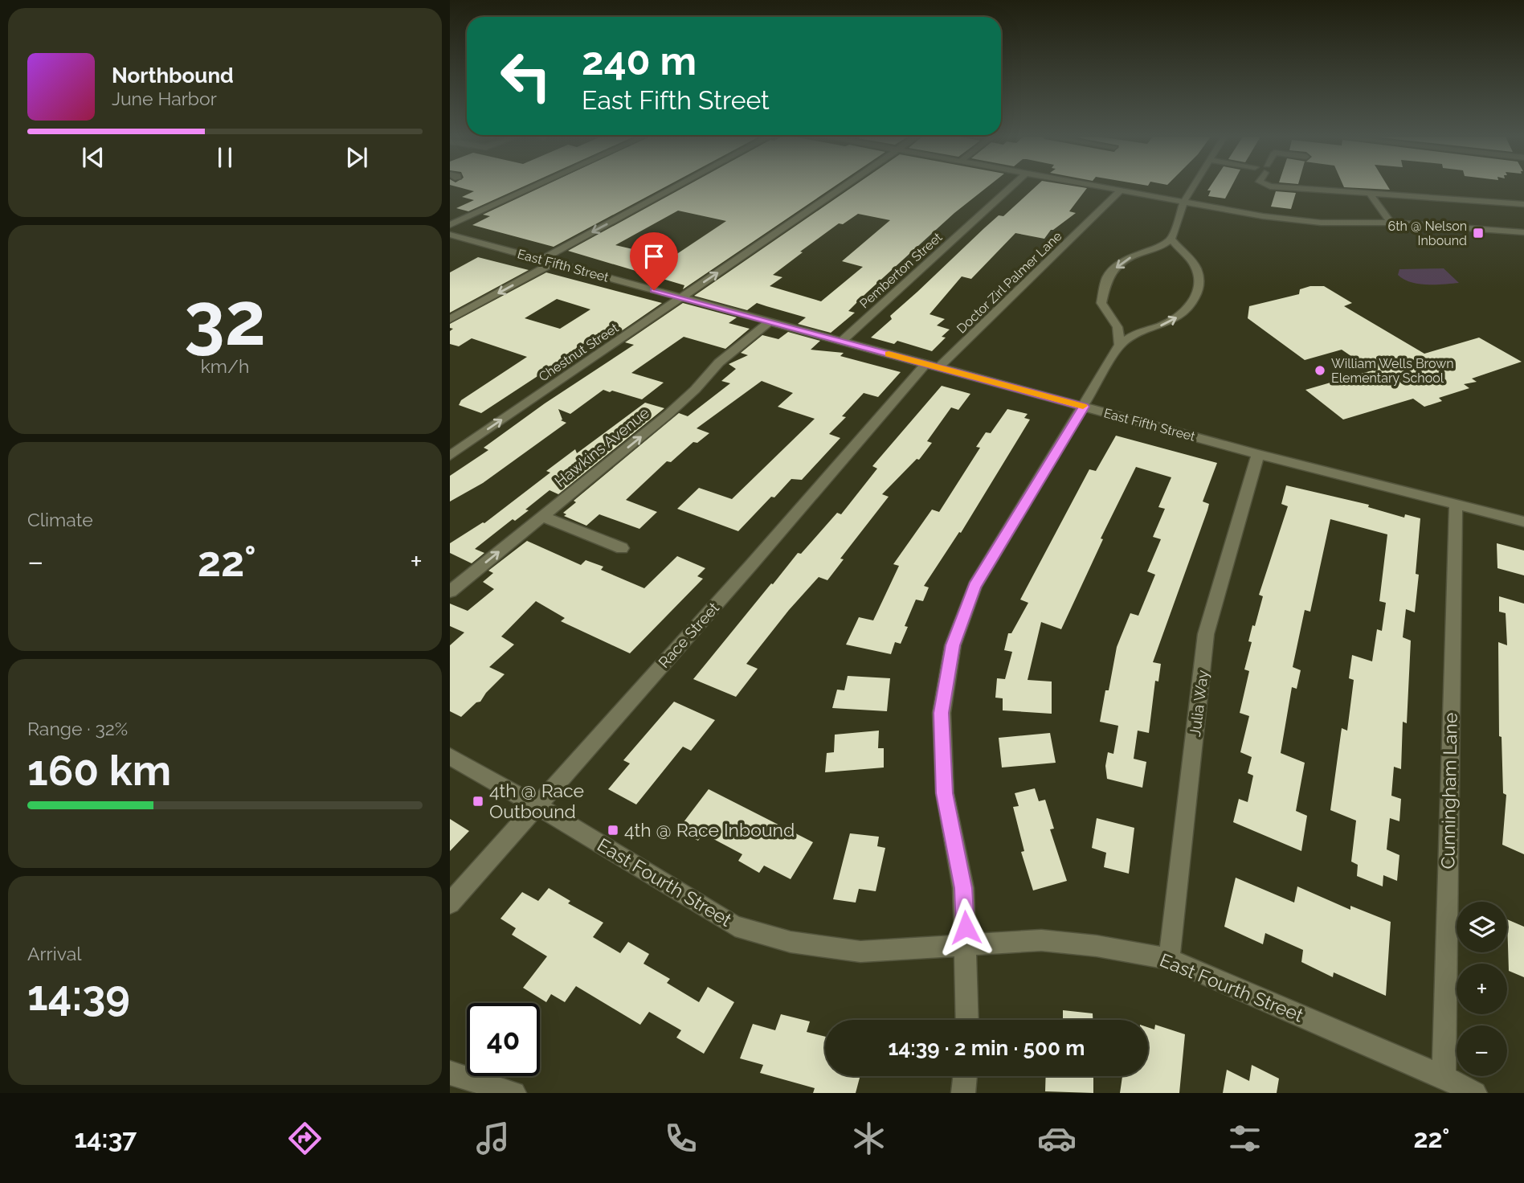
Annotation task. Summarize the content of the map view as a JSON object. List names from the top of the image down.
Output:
{
  "streets": {
    "street": [
      "East Fifth Street",
      "Pemberton Street",
      "Doctor Zirl Palmer Lane",
      "Chestnut Street",
      "Hawkins Avenue",
      "Race Street",
      "Julia Way",
      "Cunningham Lane",
      "East Fourth Street"
    ]
  },
  "crossings": [
    ["East Fifth Street", "Pemberton Street"],
    ["East Fifth Street", "Doctor Zirl Palmer Lane"],
    ["East Fifth Street", "Chestnut Street"],
    ["East Fifth Street", "Hawkins Avenue"],
    ["East Fifth Street", "Race Street"],
    ["East Fifth Street", "Julia Way"],
    ["East Fifth Street", "Cunningham Lane"],
    ["Doctor Zirl Palmer Lane", "Race Street"],
    ["Race Street", "East Fourth Street"],
    ["Julia Way", "East Fourth Street"],
    ["Cunningham Lane", "East Fourth Street"]
  ],
  "one_way": ["Hawkins Avenue"],
  "places": {
    "transit": ["6th @ Nelson Inbound", "4th @ Race Outbound", "4th @ Race Inbound"],
    "other": ["William Wells Brown Elementary School"]
  },
  "page": {
    "turn": ["240 m", "East Fifth Street"],
    "song": ["Northbound", "June Harbor"],
    "tile": [
      ["32", "km/h"],
      "Climate",
      ["Range · 32%", "160 km"],
      ["Arrival", "14:39"]
    ],
    "heat": ["−", "22°", "+"],
    "map_buttons": ["+", "−"],
    "limit": "40",
    "trip": "14:39 · 2 min · 500 m",
    "tabs": ["14:37", "22°"]
  }
}
